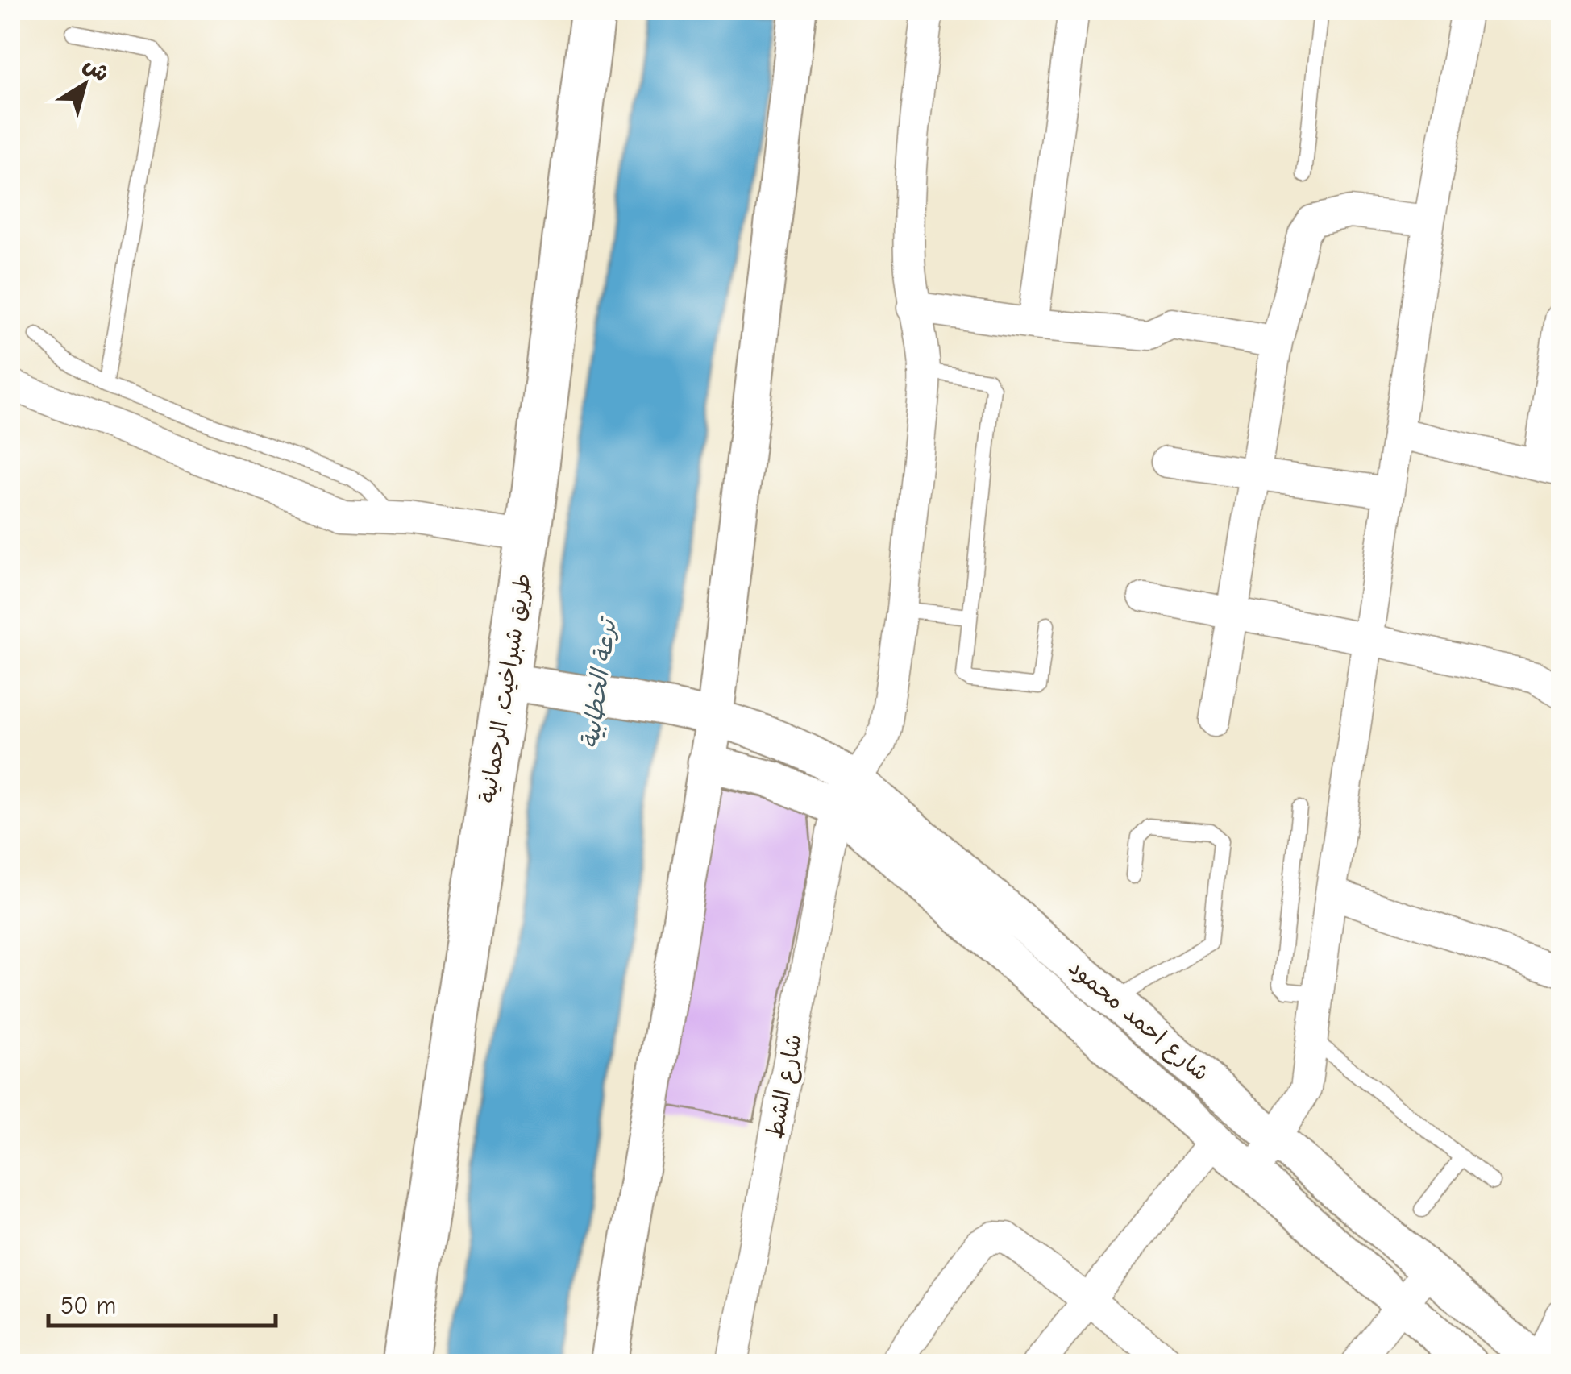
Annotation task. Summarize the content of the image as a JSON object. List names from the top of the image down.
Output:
{
  "streets": {
    "main road": ["طريق شبراخيت, الرحمانية"],
    "street": ["شارع احمد محمود", "شارع الشط"]
  },
  "crossings": [
    ["طريق شبراخيت, الرحمانية", "شارع احمد محمود"],
    ["شارع احمد محمود", "شارع الشط"]
  ],
  "water": ["ترعة الخطابية"],
  "scale_bar": "50 m",
  "north": "top right"
}
